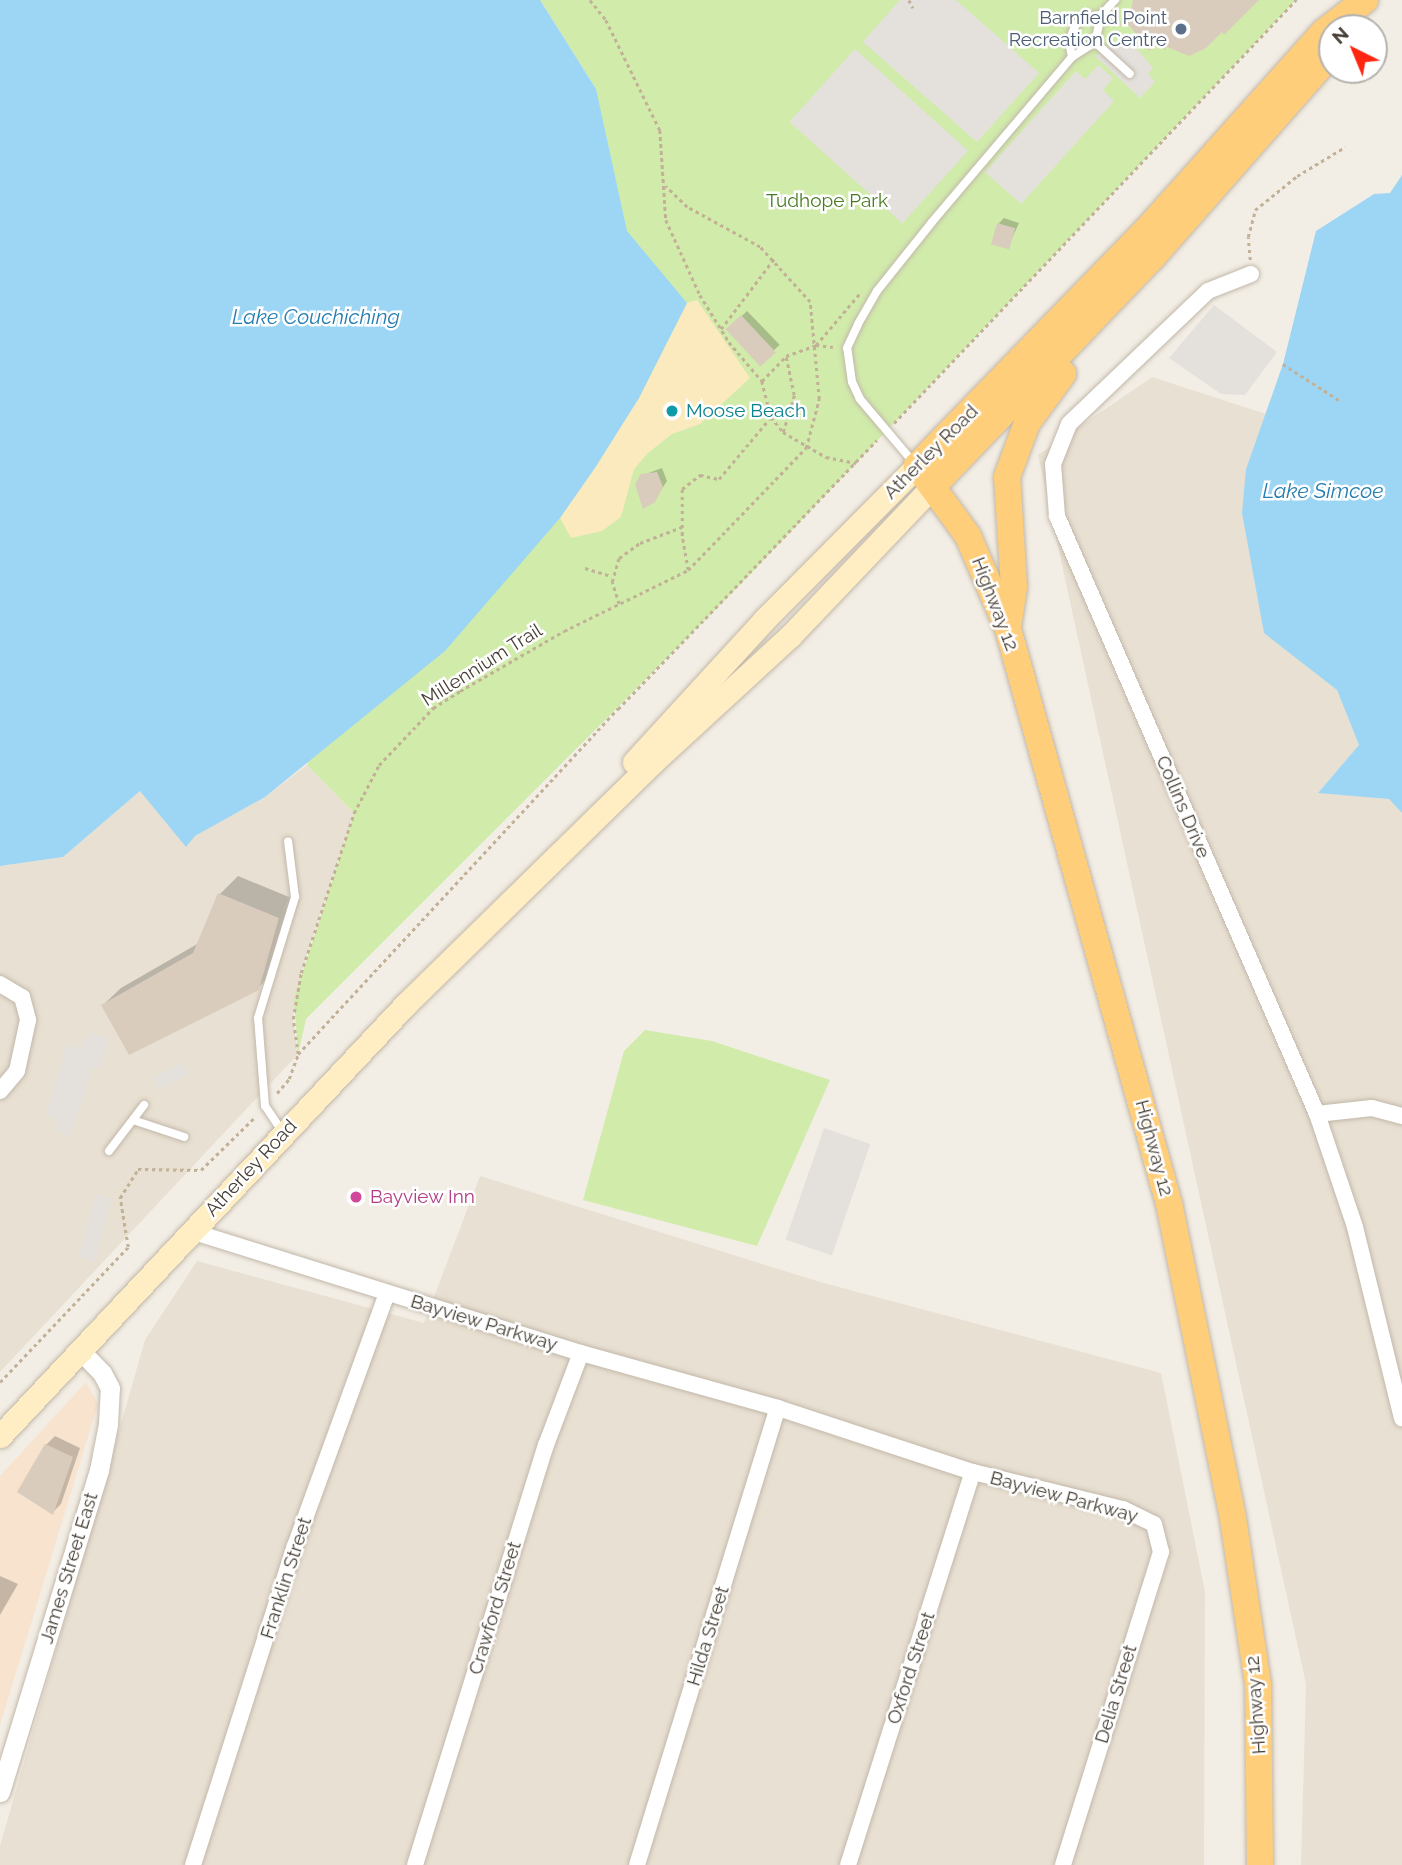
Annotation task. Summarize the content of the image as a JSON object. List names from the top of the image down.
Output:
{
  "streets": {
    "highway": ["Atherley Road", "Highway 12"],
    "street": [
      "Collins Drive",
      "Bayview Parkway",
      "James Street East",
      "Franklin Street",
      "Crawford Street",
      "Hilda Street",
      "Oxford Street",
      "Delia Street"
    ],
    "path": ["Millennium Trail"]
  },
  "crossings": [
    ["Atherley Road", "Highway 12"],
    ["Atherley Road", "Bayview Parkway"],
    ["Atherley Road", "James Street East"],
    ["Bayview Parkway", "Franklin Street"],
    ["Bayview Parkway", "Crawford Street"],
    ["Bayview Parkway", "Hilda Street"],
    ["Bayview Parkway", "Oxford Street"],
    ["Bayview Parkway", "Delia Street"]
  ],
  "water": ["Lake Couchiching", "Lake Simcoe"],
  "parks": ["Tudhope Park"],
  "places": ["Barnfield Point Recreation Centre", "Moose Beach", "Bayview Inn"],
  "north": "top left"
}
